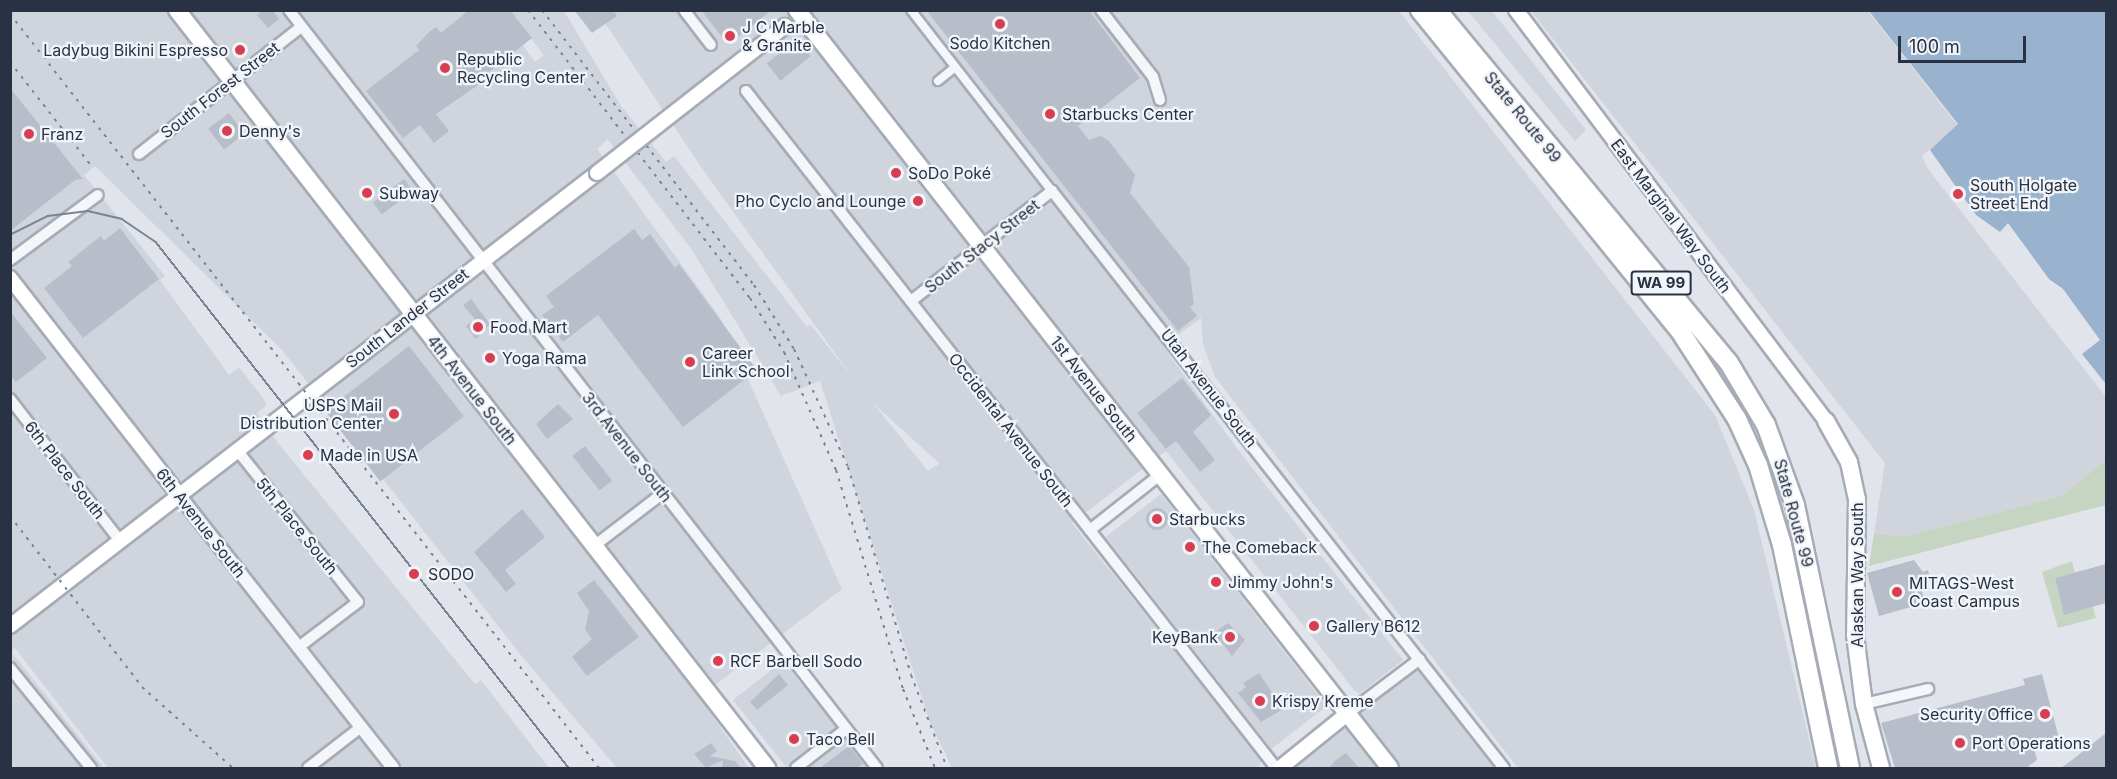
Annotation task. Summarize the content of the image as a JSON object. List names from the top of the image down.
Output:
{
  "streets": {
    "highway": ["State Route 99", "WA 99"],
    "main road": [
      "East Marginal Way South",
      "South Lander Street",
      "1st Avenue South",
      "4th Avenue South",
      "6th Avenue South",
      "Alaskan Way South"
    ],
    "street": [
      "South Forest Street",
      "South Stacy Street",
      "Utah Avenue South",
      "Occidental Avenue South",
      "3rd Avenue South",
      "6th Place South",
      "5th Place South"
    ]
  },
  "crossings": [
    ["South Forest Street", "4th Avenue South"],
    ["South Forest Street", "3rd Avenue South"],
    ["East Marginal Way South", "Alaskan Way South"],
    ["South Stacy Street", "Utah Avenue South"],
    ["South Stacy Street", "1st Avenue South"],
    ["South Stacy Street", "Occidental Avenue South"],
    ["South Lander Street", "1st Avenue South"],
    ["South Lander Street", "4th Avenue South"],
    ["South Lander Street", "3rd Avenue South"],
    ["South Lander Street", "6th Place South"],
    ["South Lander Street", "6th Avenue South"],
    ["South Lander Street", "5th Place South"],
    ["6th Avenue South", "5th Place South"]
  ],
  "places": [
    "Sodo Kitchen",
    "J C Marble & Granite",
    "Ladybug Bikini Espresso",
    "Republic Recycling Center",
    "Starbucks Center",
    "Denny's",
    "Franz",
    "SoDo Poké",
    "Subway",
    "South Holgate Street End",
    "Pho Cyclo and Lounge",
    "Food Mart",
    "Yoga Rama",
    "Career Link School",
    "USPS Mail Distribution Center",
    "Made in USA",
    "Starbucks",
    "The Comeback",
    "SODO",
    "Jimmy John's",
    "MITAGS-West Coast Campus",
    "Gallery B612",
    "KeyBank",
    "RCF Barbell Sodo",
    "Krispy Kreme",
    "Security Office",
    "Taco Bell",
    "Port Operations"
  ],
  "scale_bar": "100 m"
}
